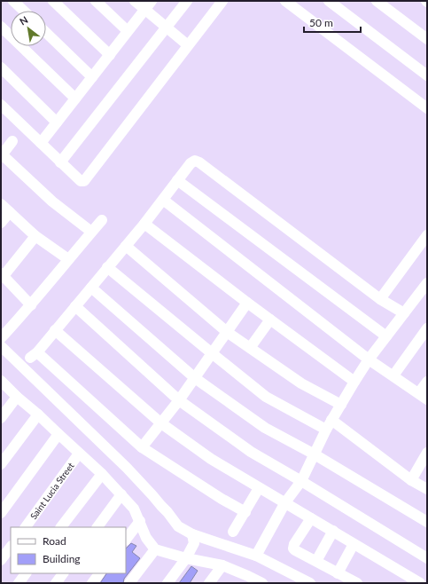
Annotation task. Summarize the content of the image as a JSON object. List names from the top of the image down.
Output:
{
  "streets": {
    "street": ["Saint Lucia Street"]
  },
  "legend": ["Road", "Building"],
  "scale_bar": "50 m",
  "north": "top left"
}
